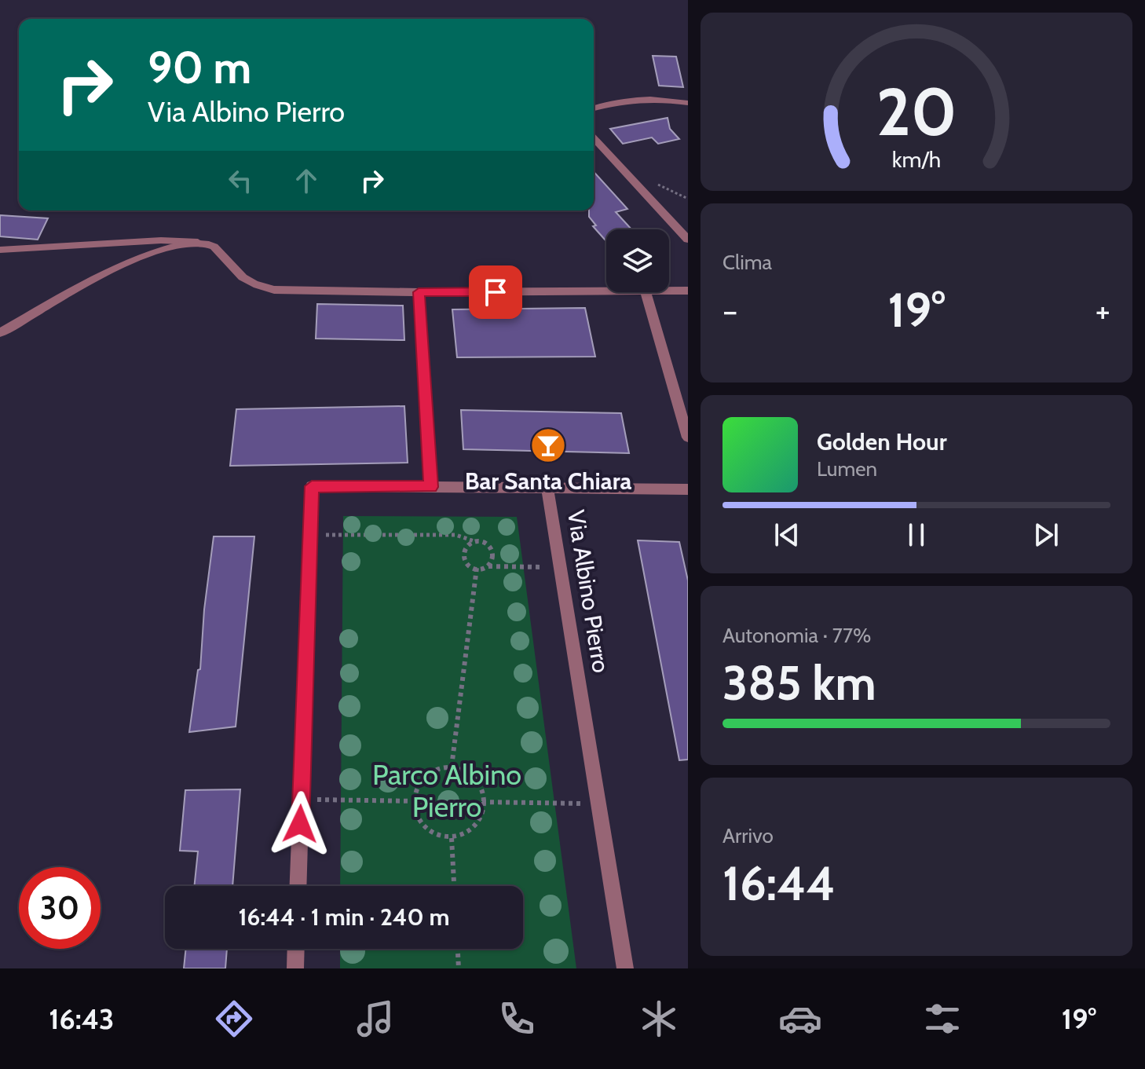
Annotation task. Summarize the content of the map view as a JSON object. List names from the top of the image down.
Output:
{
  "streets": {
    "street": ["Via Albino Pierro"]
  },
  "parks": ["Parco Albino Pierro"],
  "places": {
    "bar": ["Bar Santa Chiara"]
  },
  "page": {
    "turn": ["90 m", "Via Albino Pierro"],
    "tile": [
      "Clima",
      ["Autonomia · 77%", "385 km"],
      ["Arrivo", "16:44"]
    ],
    "heat": ["−", "19°", "+"],
    "song": ["Golden Hour", "Lumen"],
    "limit": "30",
    "trip": "16:44 · 1 min · 240 m",
    "tabs": ["16:43", "19°"],
    "gauge": ["20", "km/h"]
  }
}
